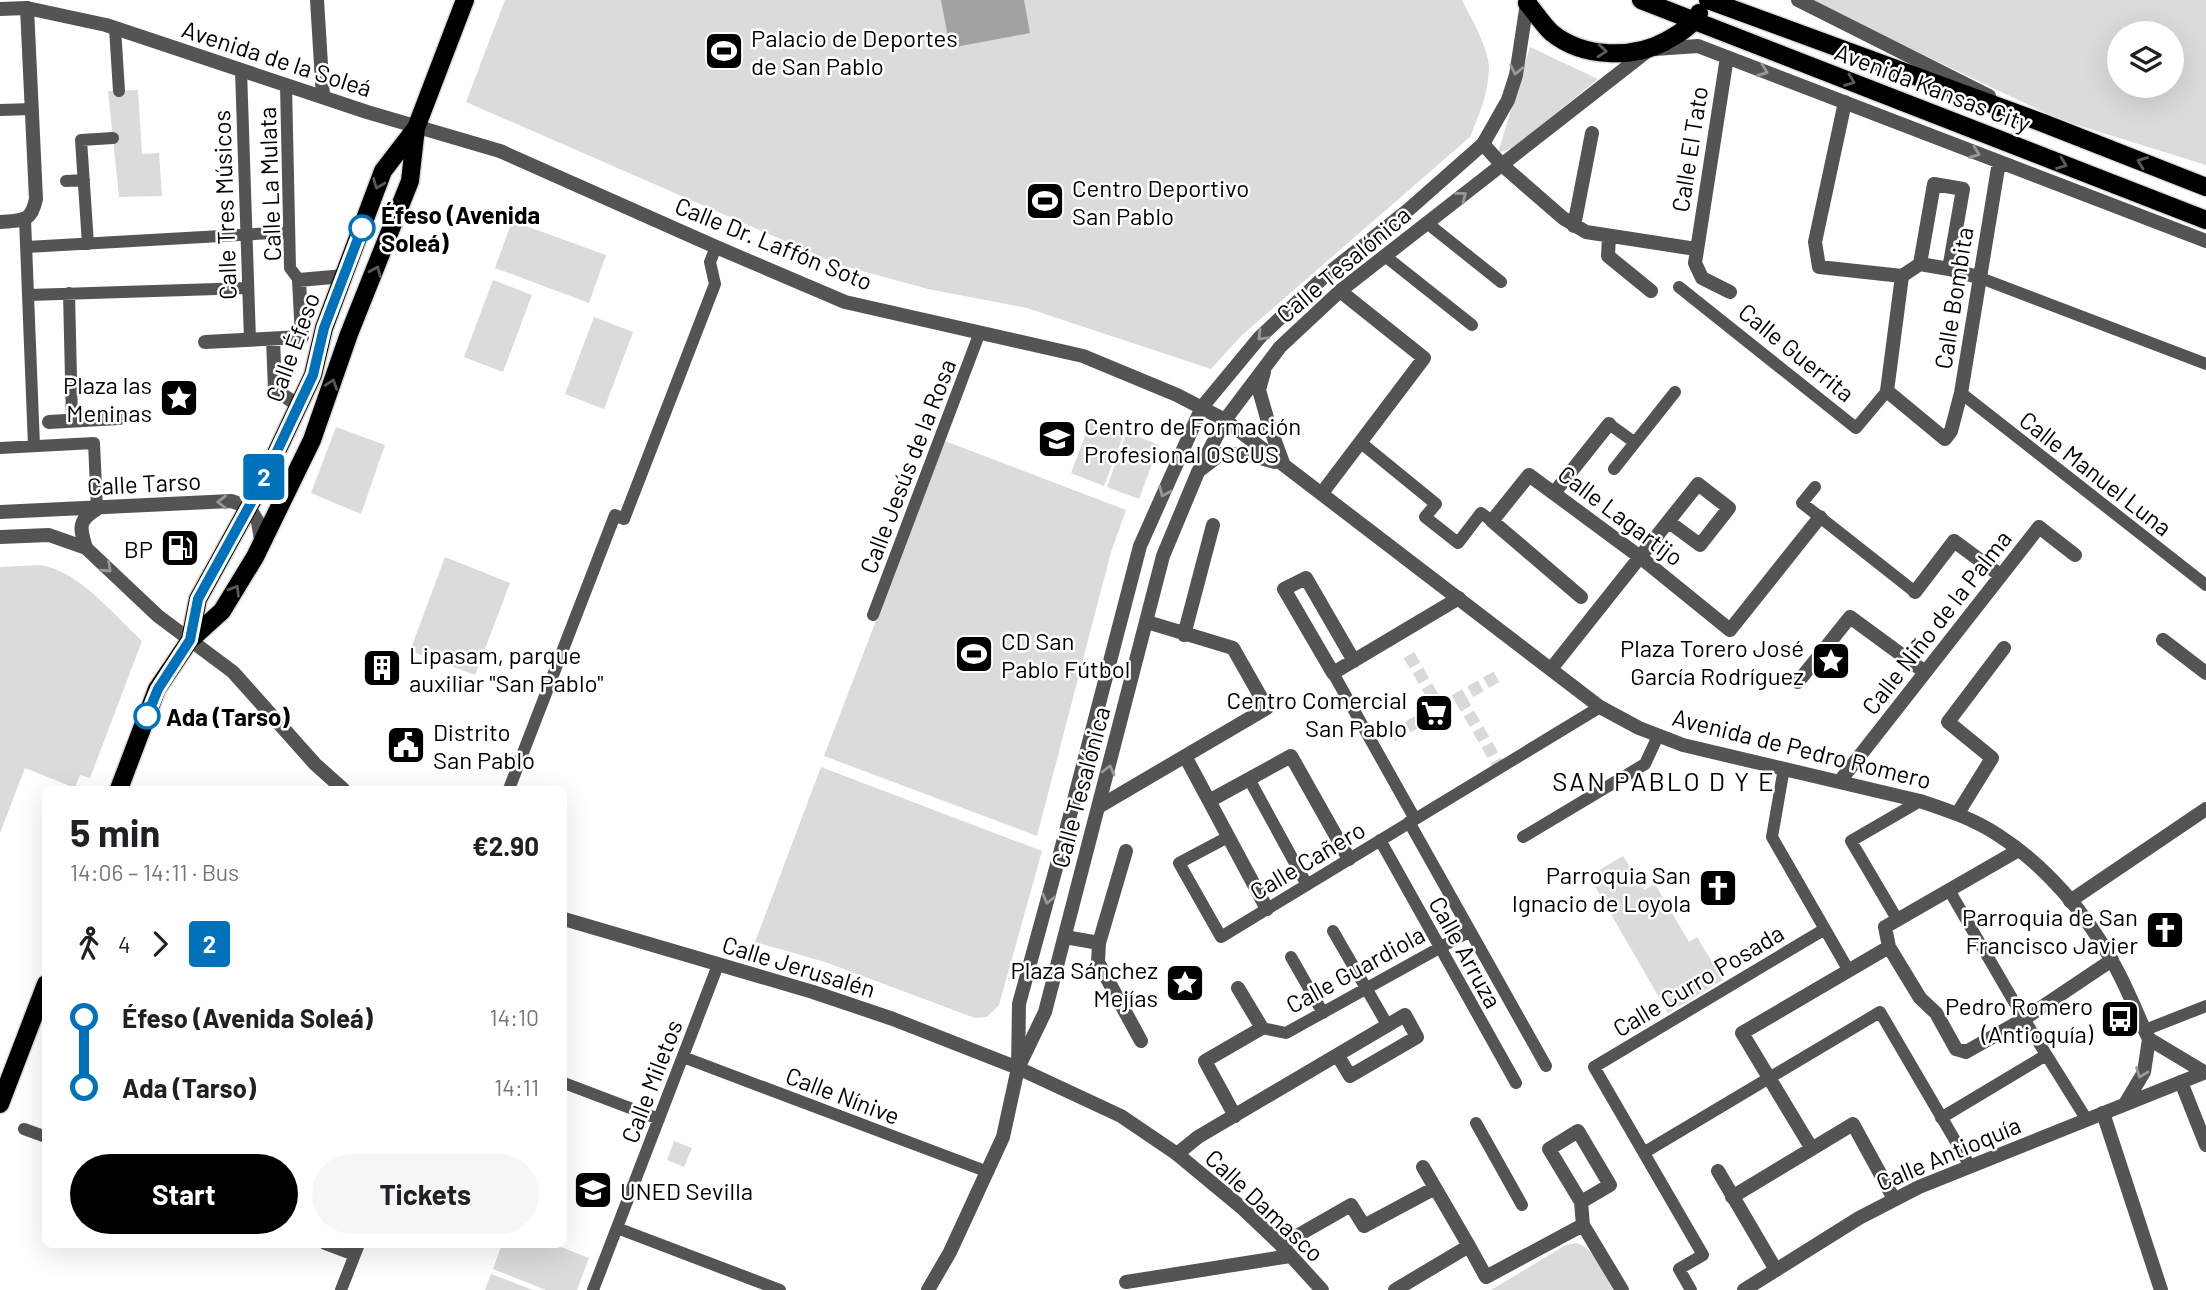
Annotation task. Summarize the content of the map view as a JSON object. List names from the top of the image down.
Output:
{
  "streets": {
    "main road": ["Avenida Kansas City", "Calle Éfeso"],
    "street": [
      "Avenida de la Soleá",
      "Calle El Tato",
      "Calle La Mulata",
      "Calle Tres Músicos",
      "Calle Dr. Laffón Soto",
      "Calle Tesalónica",
      "Calle Bombita",
      "Calle Guerrita",
      "Calle Jesús de la Rosa",
      "Calle Manuel Luna",
      "Calle Tarso",
      "Calle Lagartijo",
      "Calle Niño de la Palma",
      "Avenida de Pedro Romero",
      "Calle Cañero",
      "Calle Arruza",
      "Calle Jerusalén",
      "Calle Guardiola",
      "Calle Curro Posada",
      "Calle Miletos",
      "Calle Nínive",
      "Calle Antioquía",
      "Calle Damasco"
    ]
  },
  "crossings": [
    ["Avenida de la Soleá", "Calle La Mulata"],
    ["Avenida de la Soleá", "Calle Tres Músicos"],
    ["Avenida de la Soleá", "Calle Dr. Laffón Soto"],
    ["Avenida de la Soleá", "Calle Éfeso"],
    ["Avenida Kansas City", "Calle El Tato"],
    ["Avenida Kansas City", "Calle Tesalónica"],
    ["Avenida Kansas City", "Calle Bombita"],
    ["Calle El Tato", "Calle Tesalónica"],
    ["Calle Dr. Laffón Soto", "Calle Tesalónica"],
    ["Calle Dr. Laffón Soto", "Calle Éfeso"],
    ["Calle Dr. Laffón Soto", "Calle Jesús de la Rosa"],
    ["Calle Tesalónica", "Avenida de Pedro Romero"],
    ["Calle Tesalónica", "Calle Jerusalén"],
    ["Calle Tesalónica", "Calle Nínive"],
    ["Calle Bombita", "Calle Guerrita"],
    ["Calle Bombita", "Calle Manuel Luna"],
    ["Calle Éfeso", "Calle Tarso"],
    ["Calle Niño de la Palma", "Avenida de Pedro Romero"],
    ["Avenida de Pedro Romero", "Calle Cañero"],
    ["Calle Cañero", "Calle Arruza"],
    ["Calle Arruza", "Calle Guardiola"],
    ["Calle Jerusalén", "Calle Miletos"],
    ["Calle Jerusalén", "Calle Damasco"],
    ["Calle Miletos", "Calle Nínive"]
  ],
  "one_way": ["Calle Tarso"],
  "districts": ["SAN PABLO D Y E"],
  "places": {
    "sports": ["Palacio de Deportes de San Pablo", "Centro Deportivo San Pablo", "CD San Pablo Fútbol"],
    "other": ["Éfeso (Avenida Soleá)", "Ada (Tarso)"],
    "place": ["Plaza las Meninas", "Plaza Torero José García Rodríguez", "Plaza Sánchez Mejías"],
    "school or university": ["Centro de Formación Profesional OSCUS", "UNED Sevilla"],
    "fuel station": ["BP"],
    "building": ["Lipasam, parque auxiliar \"San Pablo\""],
    "supermarket": ["Centro Comercial San Pablo"],
    "public building": ["Distrito San Pablo"],
    "church": ["Parroquia San Ignacio de Loyola", "Parroquia de San Francisco Javier"],
    "bus stop": ["Pedro Romero (Antioquía)"]
  },
  "lines": ["bus line 2"],
  "page": {
    "on_map": "2",
    "heading": ["5 min", "14:06 – 14:11 · Bus", "€2.90"],
    "legs": ["4", "2"],
    "list": [
      {
        "name": "Éfeso (Avenida Soleá)",
        "value": "14:10"
      },
      {
        "name": "Ada (Tarso)",
        "value": "14:11"
      }
    ],
    "buttons": ["Start", "Tickets"]
  }
}
